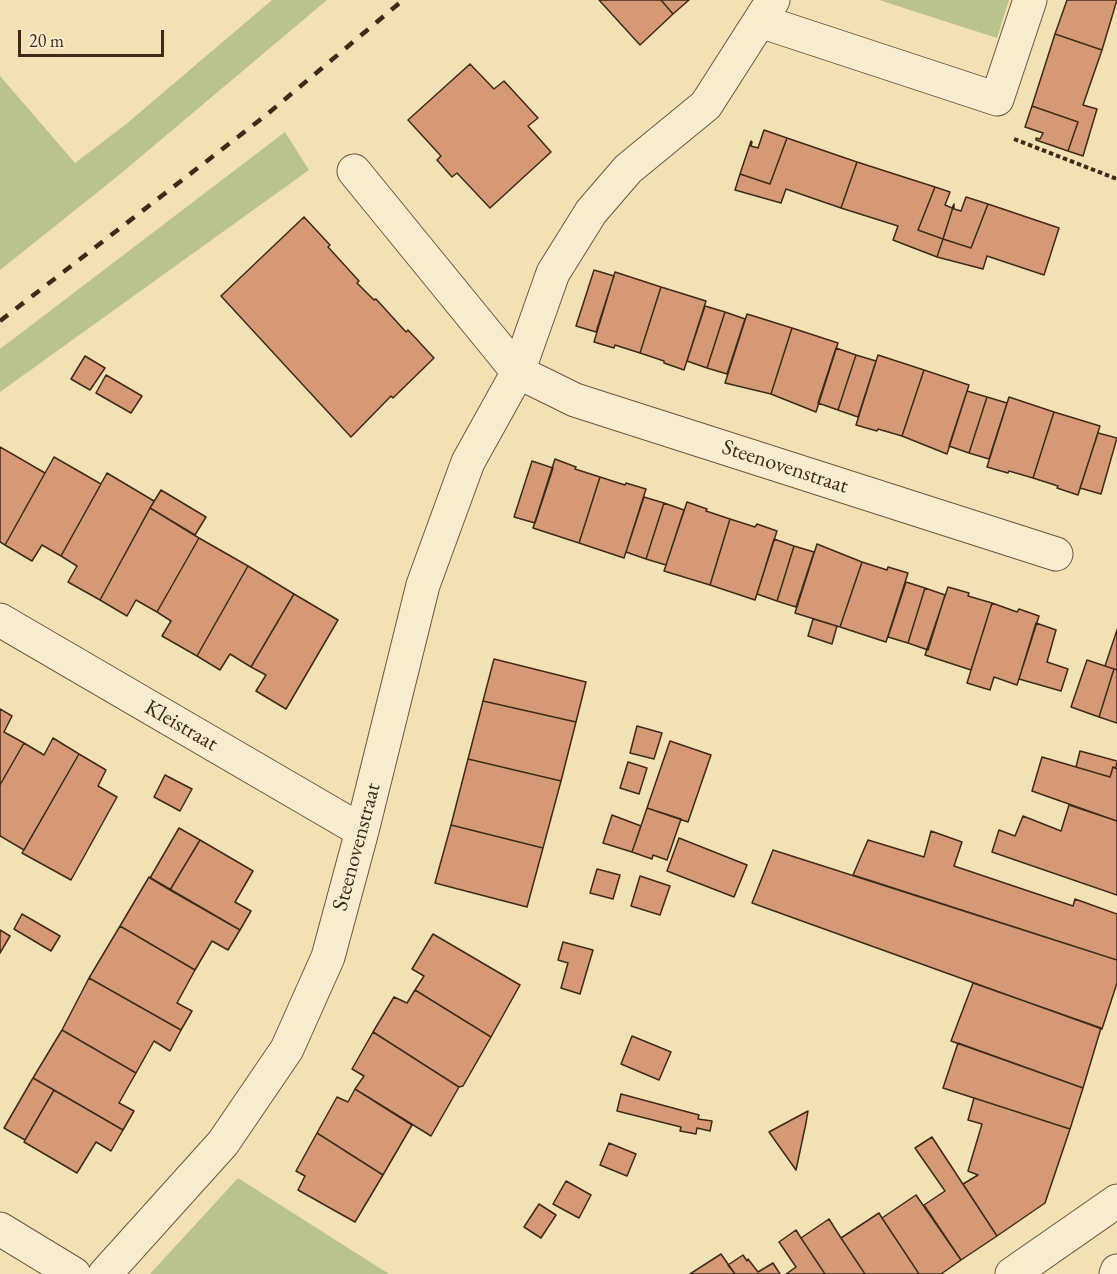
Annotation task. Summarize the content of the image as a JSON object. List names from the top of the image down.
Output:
{
  "streets": {
    "street": ["Steenovenstraat", "Kleistraat"]
  },
  "crossings": [
    ["Steenovenstraat", "Kleistraat"]
  ],
  "scale_bar": "20 m"
}
